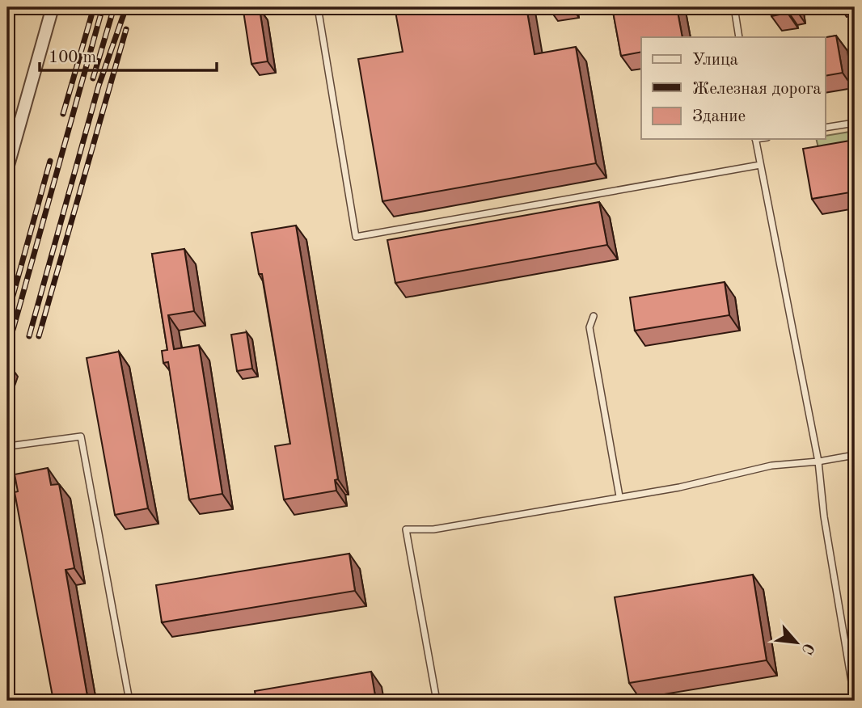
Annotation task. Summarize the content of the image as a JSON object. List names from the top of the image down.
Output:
{
  "legend": ["Улица", "Железная дорога", "Здание"],
  "scale_bar": "100 m",
  "north": "bottom right"
}
